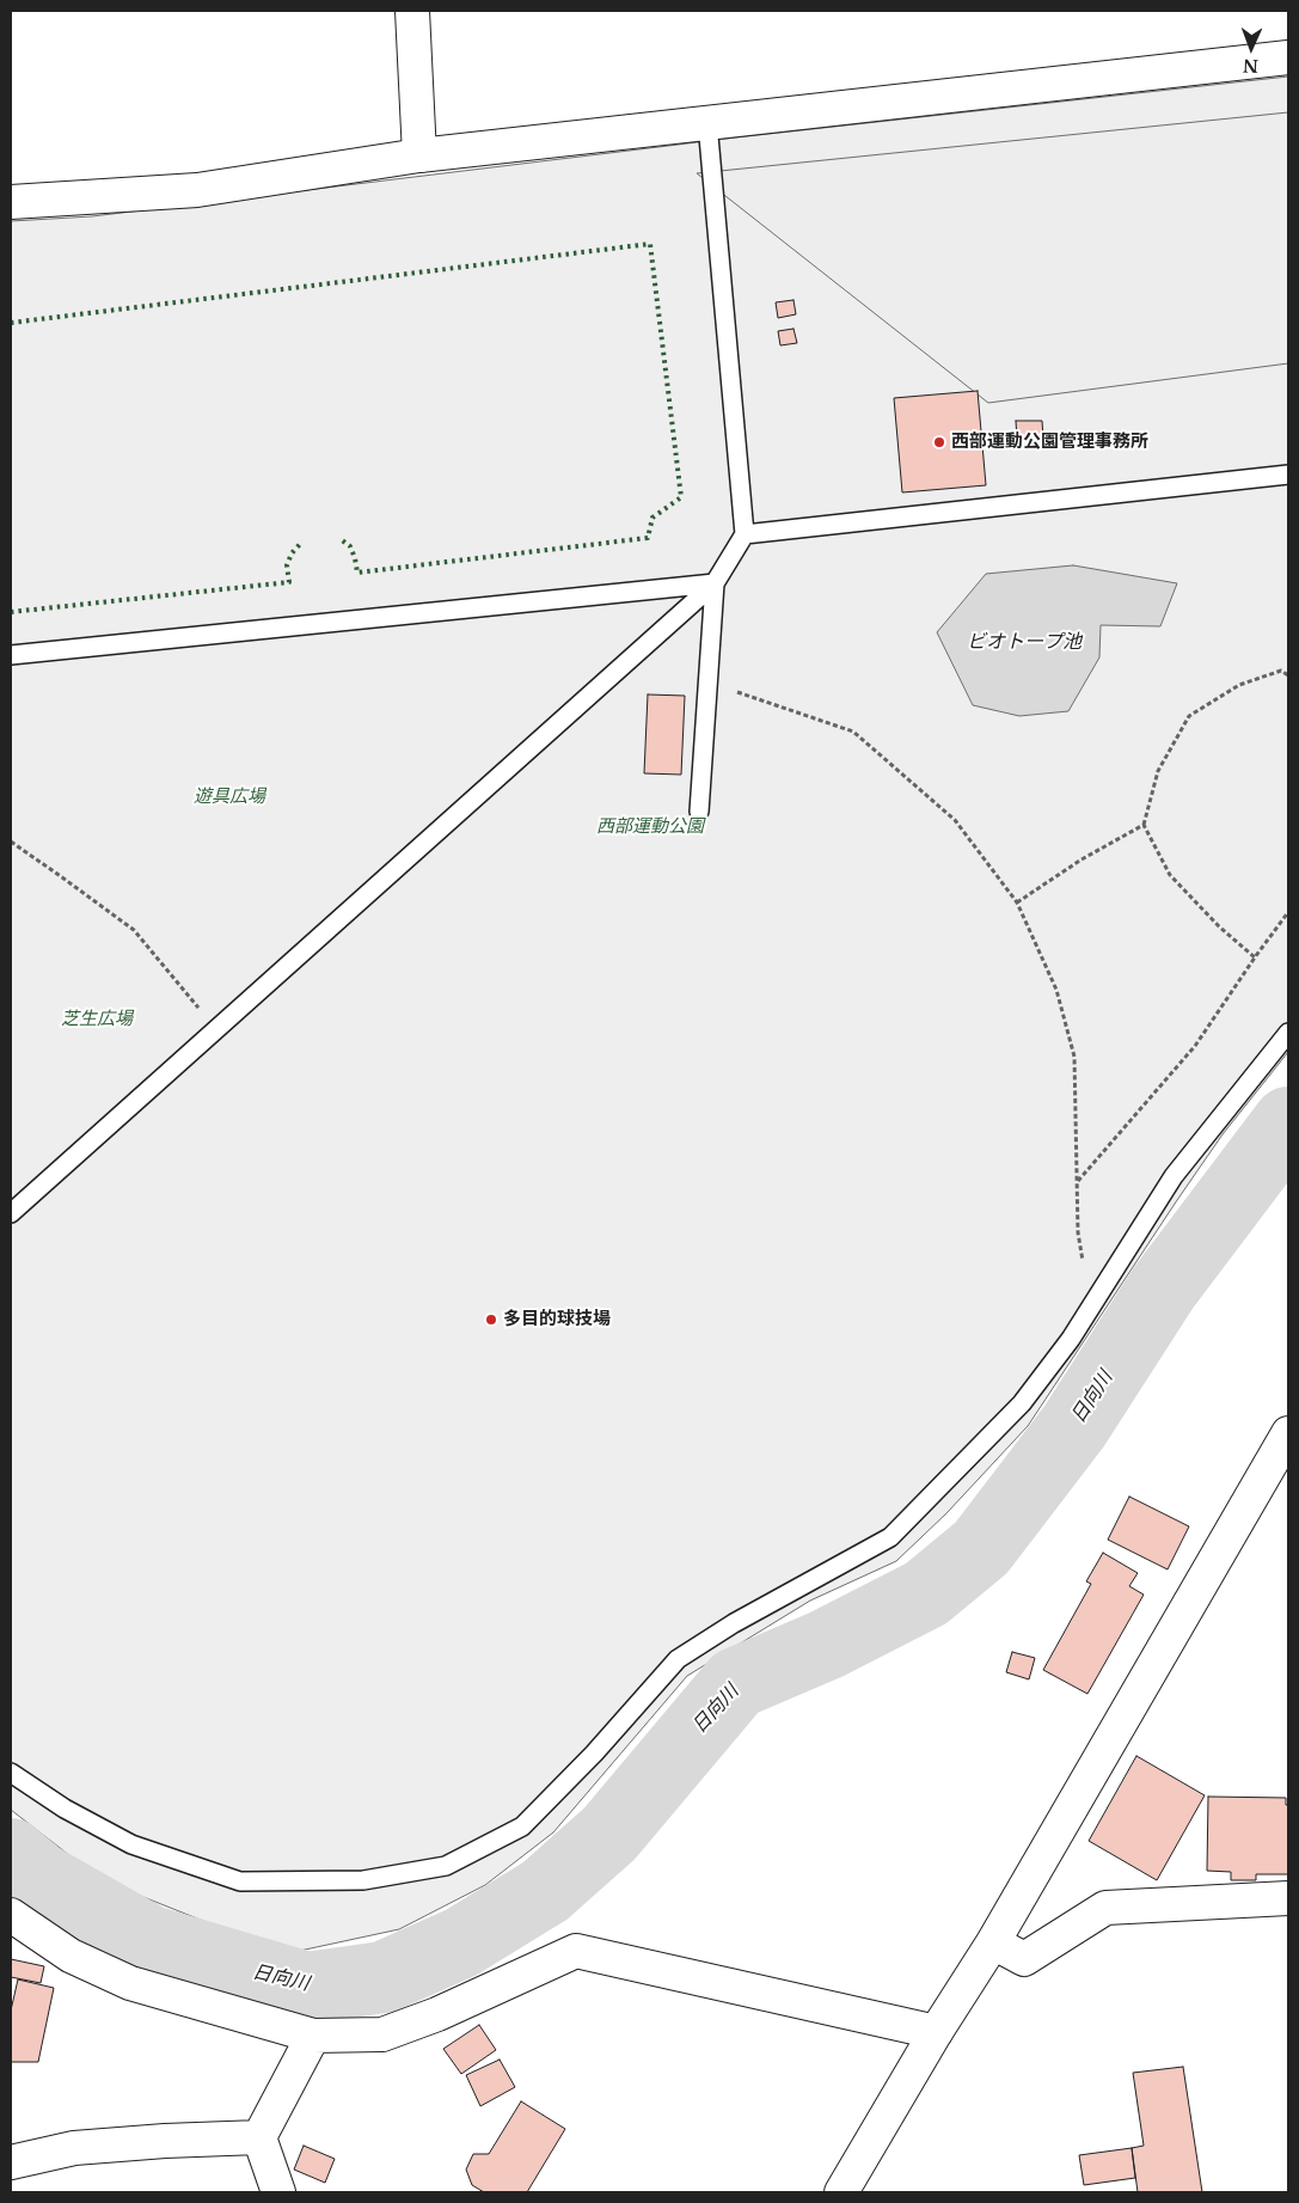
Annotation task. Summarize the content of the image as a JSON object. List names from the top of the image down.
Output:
{
  "water": ["ビオトープ池", "日向川"],
  "parks": ["遊具広場", "西部運動公園", "芝生広場"],
  "places": ["西部運動公園管理事務所", "多目的球技場"],
  "north": "bottom"
}
